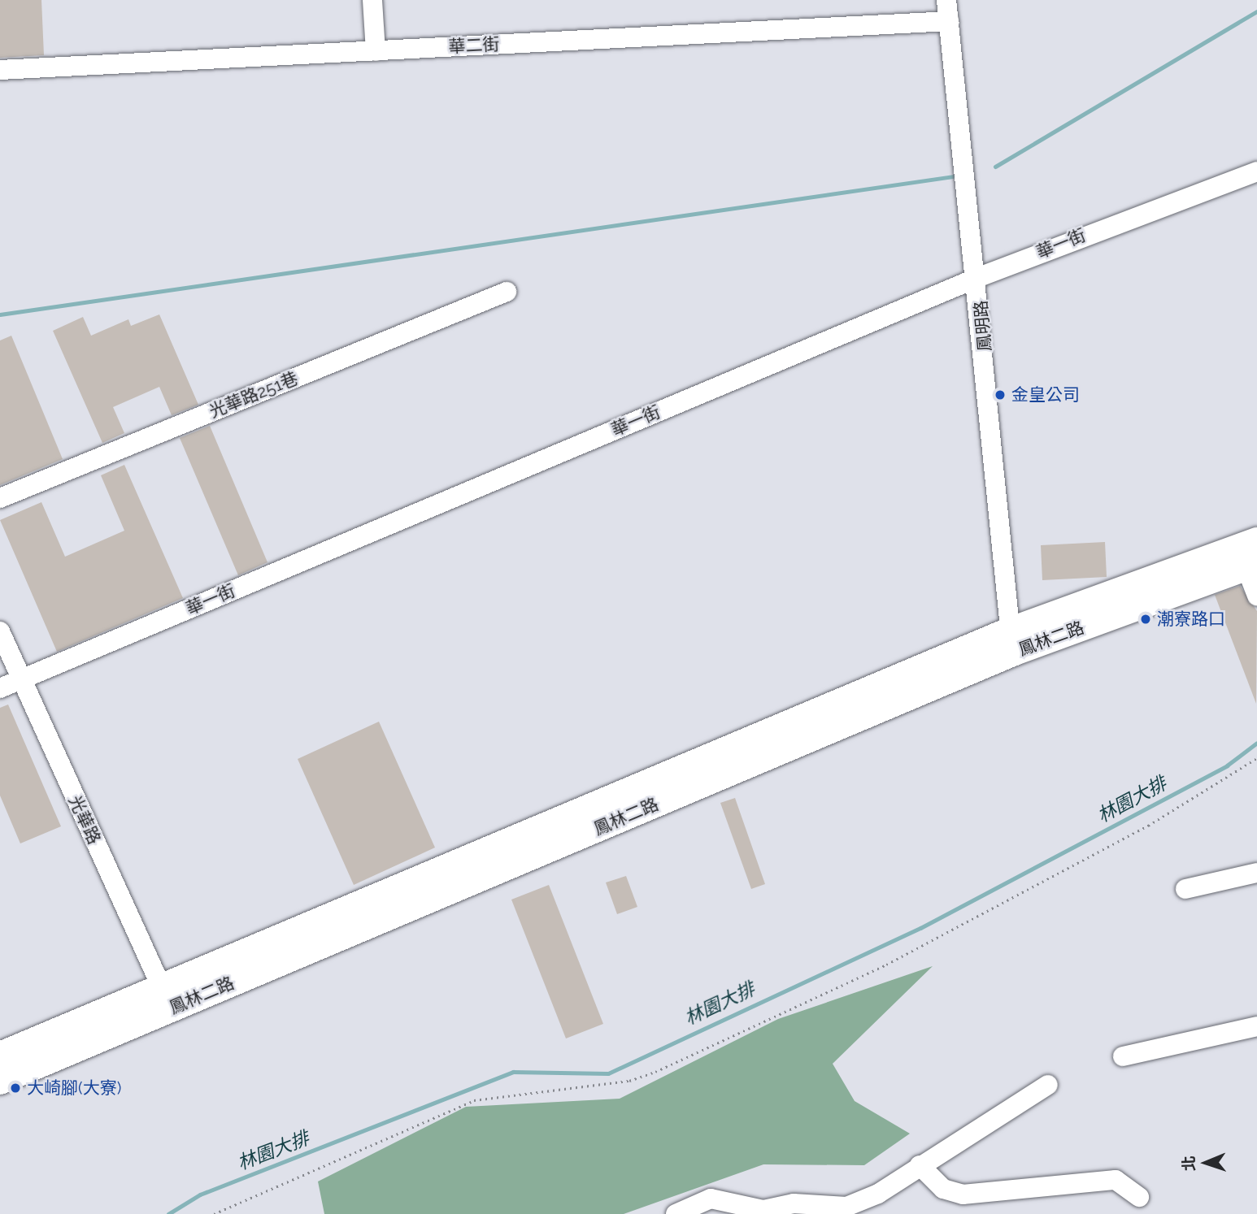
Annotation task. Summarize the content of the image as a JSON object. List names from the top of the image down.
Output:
{
  "streets": {
    "main road": ["鳳林二路"],
    "street": [
      "華二街",
      "華一街",
      "鳳明路",
      "光華路251巷",
      "光華路"
    ]
  },
  "crossings": [
    ["華二街", "鳳明路"],
    ["華一街", "鳳明路"],
    ["華一街", "光華路"],
    ["鳳明路", "鳳林二路"],
    ["鳳林二路", "光華路"]
  ],
  "water": ["林園大排"],
  "places": ["金皇公司", "潮寮路口", "大崎腳(大寮)"],
  "north": "left"
}
